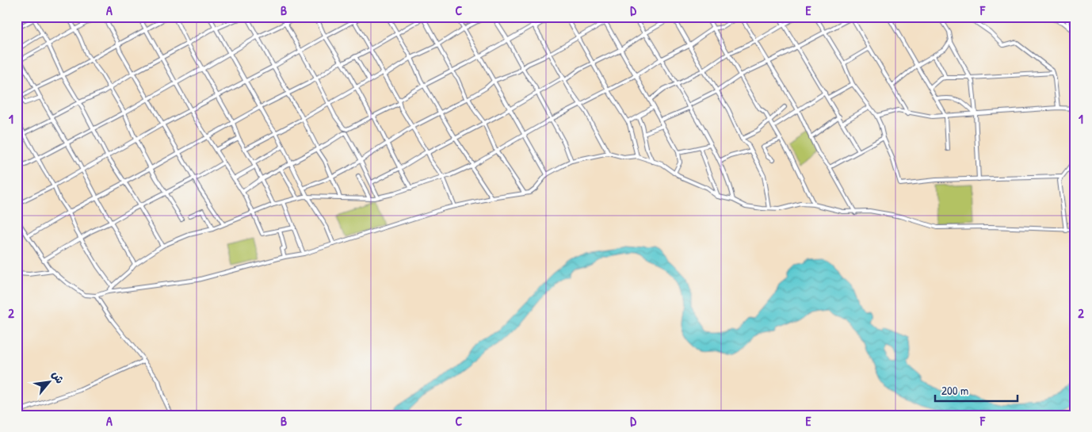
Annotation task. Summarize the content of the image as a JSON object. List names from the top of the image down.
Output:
{
  "scale_bar": "200 m",
  "north": "top right",
  "grid": {
    "columns": [
      "A",
      "B",
      "C",
      "D",
      "E",
      "F"
    ],
    "rows": ["1", "2"]
  }
}
